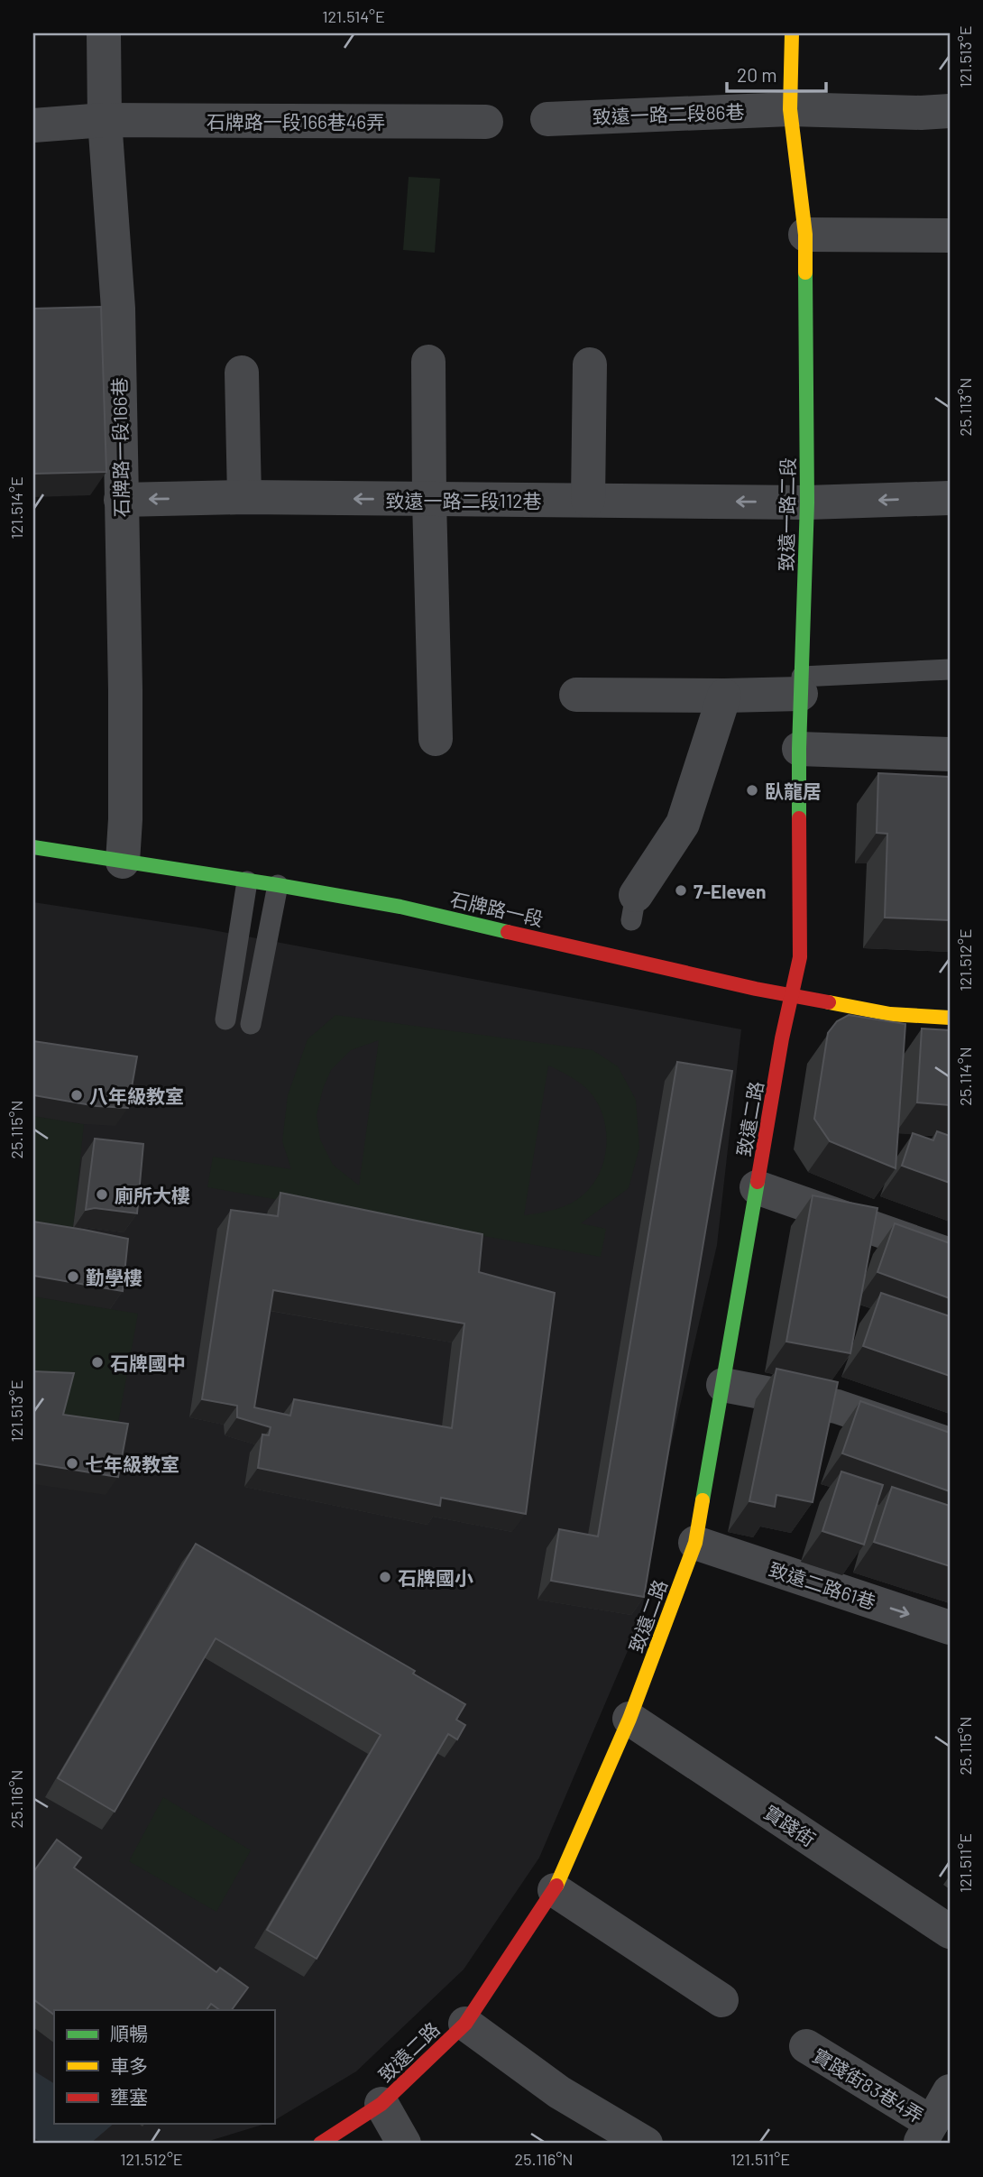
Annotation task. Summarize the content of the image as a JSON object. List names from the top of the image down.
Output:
{
  "streets": {
    "street": [
      "致遠一路二段86巷",
      "石牌路一段166巷46弄",
      "石牌路一段166巷",
      "致遠一路二段112巷",
      "致遠一路二段",
      "石牌路一段",
      "致遠二路",
      "致遠二路61巷",
      "實踐街",
      "實踐街83巷4弄"
    ]
  },
  "crossings": [
    ["致遠一路二段86巷", "致遠一路二段"],
    ["石牌路一段166巷46弄", "石牌路一段166巷"],
    ["石牌路一段166巷", "致遠一路二段112巷"],
    ["石牌路一段166巷", "石牌路一段"],
    ["致遠一路二段112巷", "致遠一路二段"],
    ["致遠一路二段", "石牌路一段"],
    ["致遠一路二段", "致遠二路"],
    ["石牌路一段", "致遠二路"],
    ["致遠二路", "致遠二路61巷"],
    ["致遠二路", "實踐街"]
  ],
  "places": [
    "臥龍居",
    "7-Eleven",
    "八年級教室",
    "廁所大樓",
    "勤學樓",
    "石牌國中",
    "七年級教室",
    "石牌國小"
  ],
  "legend": ["順暢", "車多", "壅塞"],
  "scale_bar": "20 m",
  "coordinates": [
    "121.514°E",
    "121.513°E",
    "25.113°N",
    "121.512°E",
    "25.114°N",
    "25.115°N",
    "25.116°N",
    "121.511°E"
  ]
}
